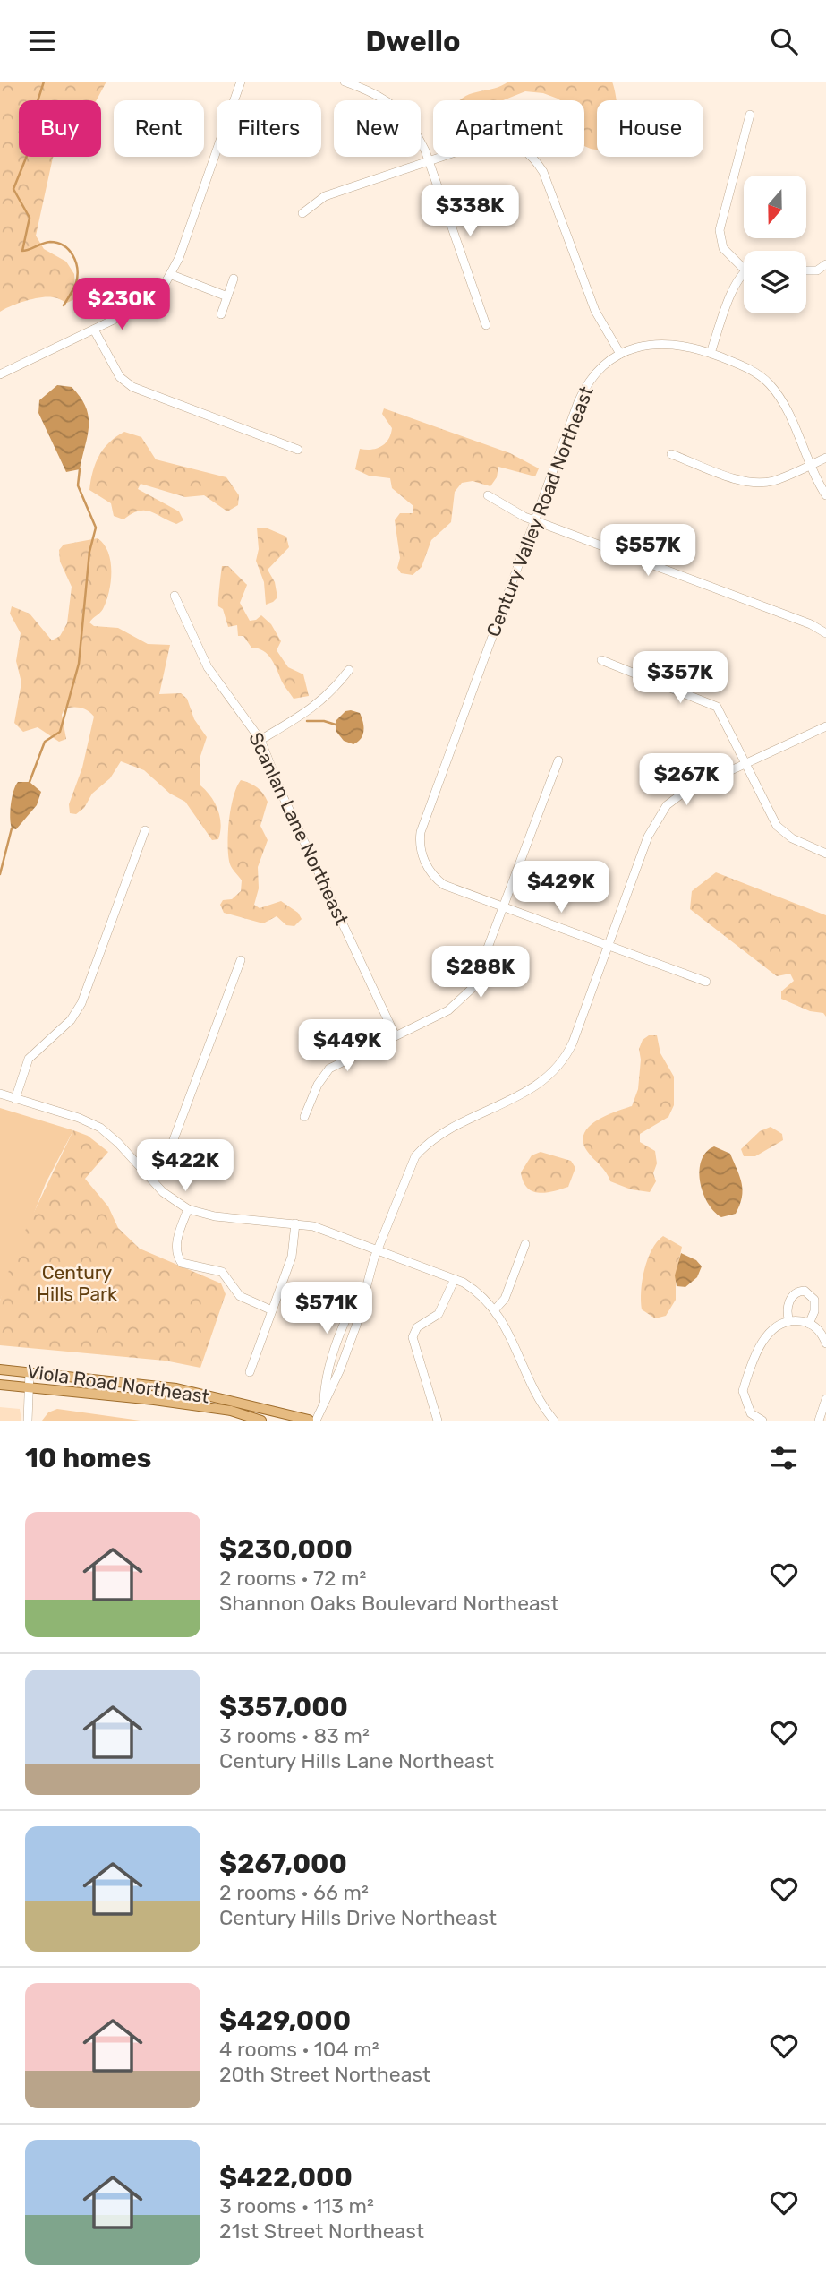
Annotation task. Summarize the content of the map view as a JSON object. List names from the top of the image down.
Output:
{
  "streets": {
    "main road": ["Viola Road Northeast"],
    "street": ["Century Valley Road Northeast", "Scanlan Lane Northeast"]
  },
  "parks": ["Century Hills Park"],
  "north": "bottom",
  "page": {
    "header": "Dwello",
    "chip": [
      "Buy",
      "Rent",
      "Filters",
      "New",
      "Apartment",
      "House"
    ],
    "price": [
      "$338K",
      "$230K",
      "$557K",
      "$357K",
      "$267K",
      "$429K",
      "$288K",
      "$449K",
      "$422K",
      "$571K"
    ],
    "heading": "10 homes",
    "list": [
      {
        "name": "$230,000",
        "note": "2 rooms · 72 m² · Shannon Oaks Boulevard Northeast"
      },
      {
        "name": "$357,000",
        "note": "3 rooms · 83 m² · Century Hills Lane Northeast"
      },
      {
        "name": "$267,000",
        "note": "2 rooms · 66 m² · Century Hills Drive Northeast"
      },
      {
        "name": "$429,000",
        "note": "4 rooms · 104 m² · 20th Street Northeast"
      },
      {
        "name": "$422,000",
        "note": "3 rooms · 113 m² · 21st Street Northeast"
      }
    ]
  }
}
